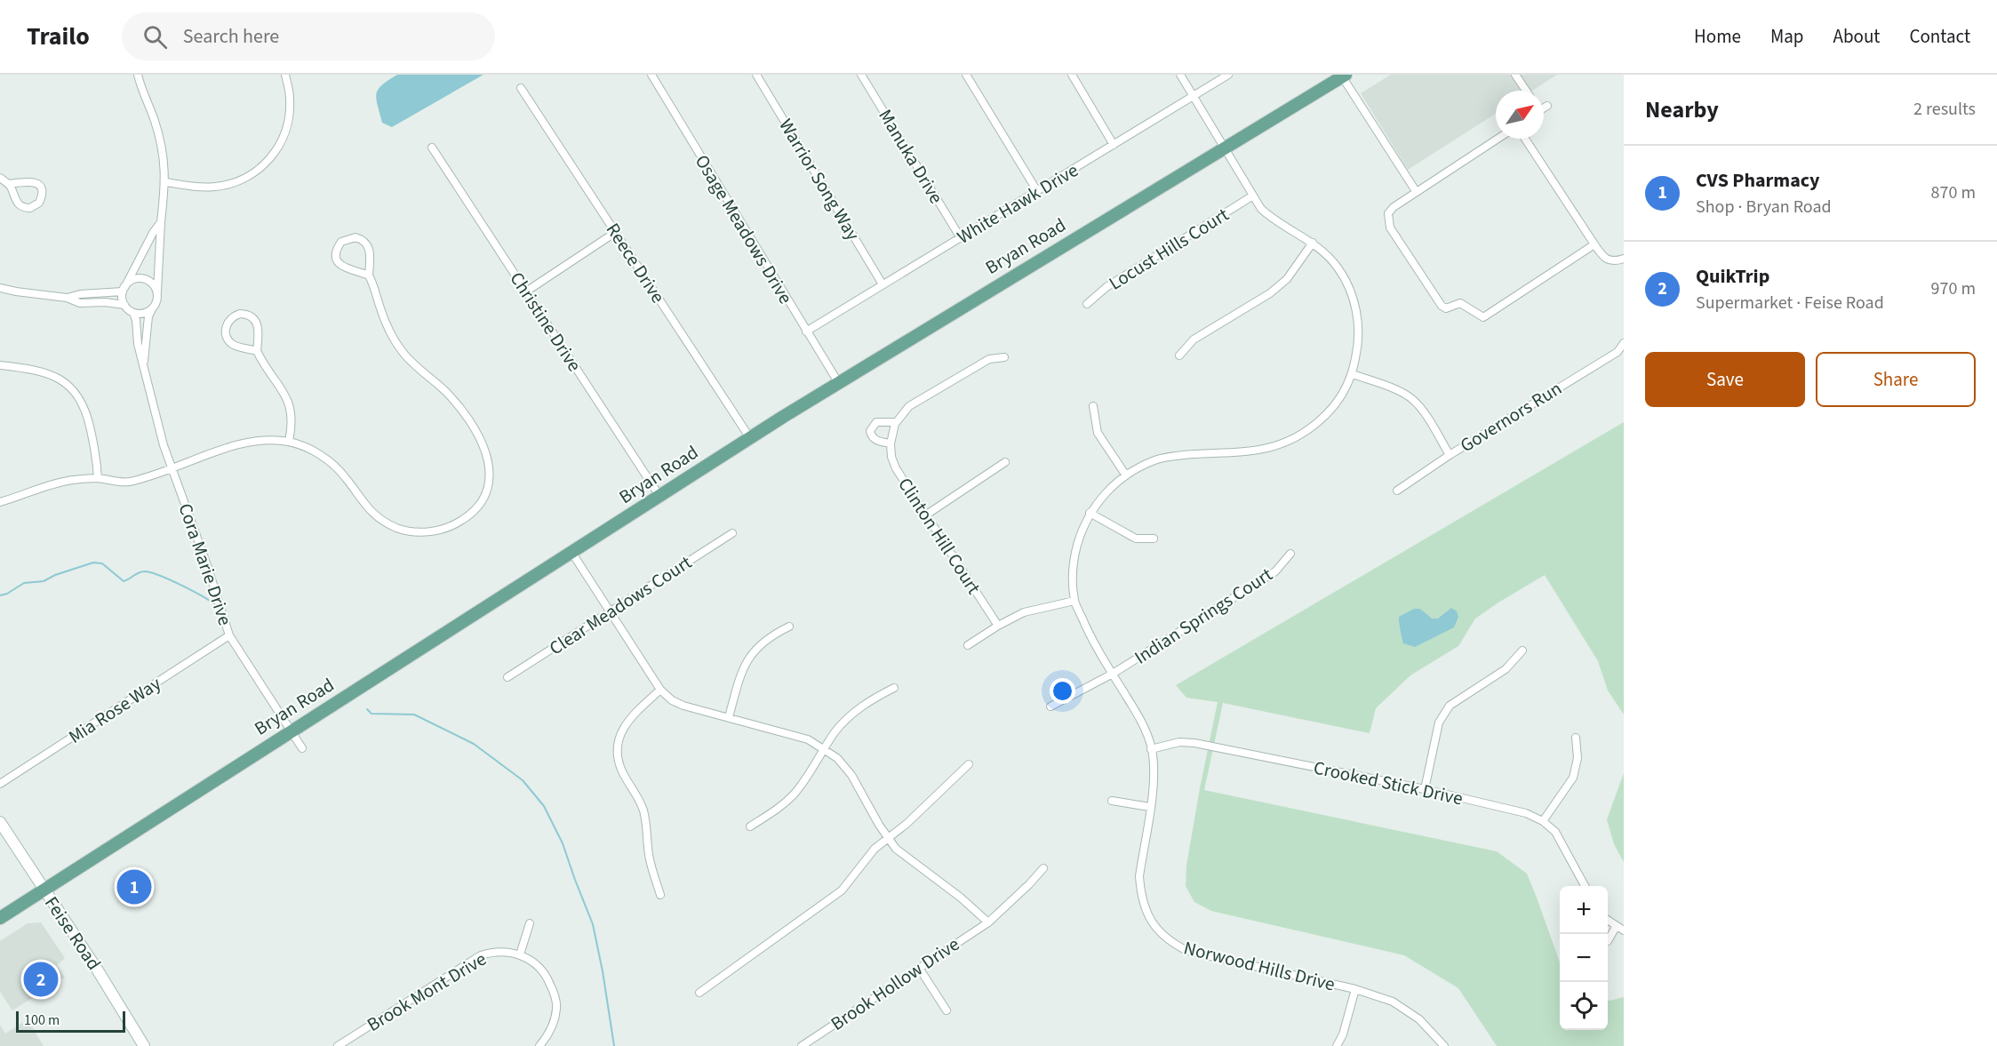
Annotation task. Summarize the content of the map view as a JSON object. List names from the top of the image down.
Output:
{
  "streets": {
    "main road": ["Bryan Road", "Feise Road"],
    "street": [
      "Manuka Drive",
      "Warrior Song Way",
      "White Hawk Drive",
      "Osage Meadows Drive",
      "Locust Hills Court",
      "Reece Drive",
      "Christine Drive",
      "Governors Run",
      "Clinton Hill Court",
      "Cora Marie Drive",
      "Clear Meadows Court",
      "Indian Springs Court",
      "Mia Rose Way",
      "Crooked Stick Drive",
      "Norwood Hills Drive",
      "Brook Hollow Drive",
      "Brook Mont Drive"
    ]
  },
  "crossings": [
    ["Manuka Drive", "White Hawk Drive"],
    ["Warrior Song Way", "White Hawk Drive"],
    ["White Hawk Drive", "Osage Meadows Drive"],
    ["White Hawk Drive", "Norwood Hills Drive"],
    ["Osage Meadows Drive", "Bryan Road"],
    ["Bryan Road", "Reece Drive"],
    ["Bryan Road", "Christine Drive"],
    ["Bryan Road", "Cora Marie Drive"],
    ["Bryan Road", "Feise Road"],
    ["Bryan Road", "Norwood Hills Drive"],
    ["Locust Hills Court", "Norwood Hills Drive"],
    ["Cora Marie Drive", "Mia Rose Way"],
    ["Indian Springs Court", "Norwood Hills Drive"],
    ["Crooked Stick Drive", "Norwood Hills Drive"]
  ],
  "scale_bar": "100 m",
  "north": "top right",
  "page": {
    "header": "Trailo",
    "search": "Search here",
    "nav": [
      "Home",
      "Map",
      "About",
      "Contact"
    ],
    "heading": ["Nearby", "2 results"],
    "list": [
      {
        "mark": "1",
        "name": "CVS Pharmacy",
        "note": "Shop · Bryan Road",
        "value": "870 m"
      },
      {
        "mark": "2",
        "name": "QuikTrip",
        "note": "Supermarket · Feise Road",
        "value": "970 m"
      }
    ],
    "buttons": ["Save", "Share"],
    "pins": ["1", "2"],
    "map_buttons": ["+", "−"],
    "scale": "100 m"
  }
}
